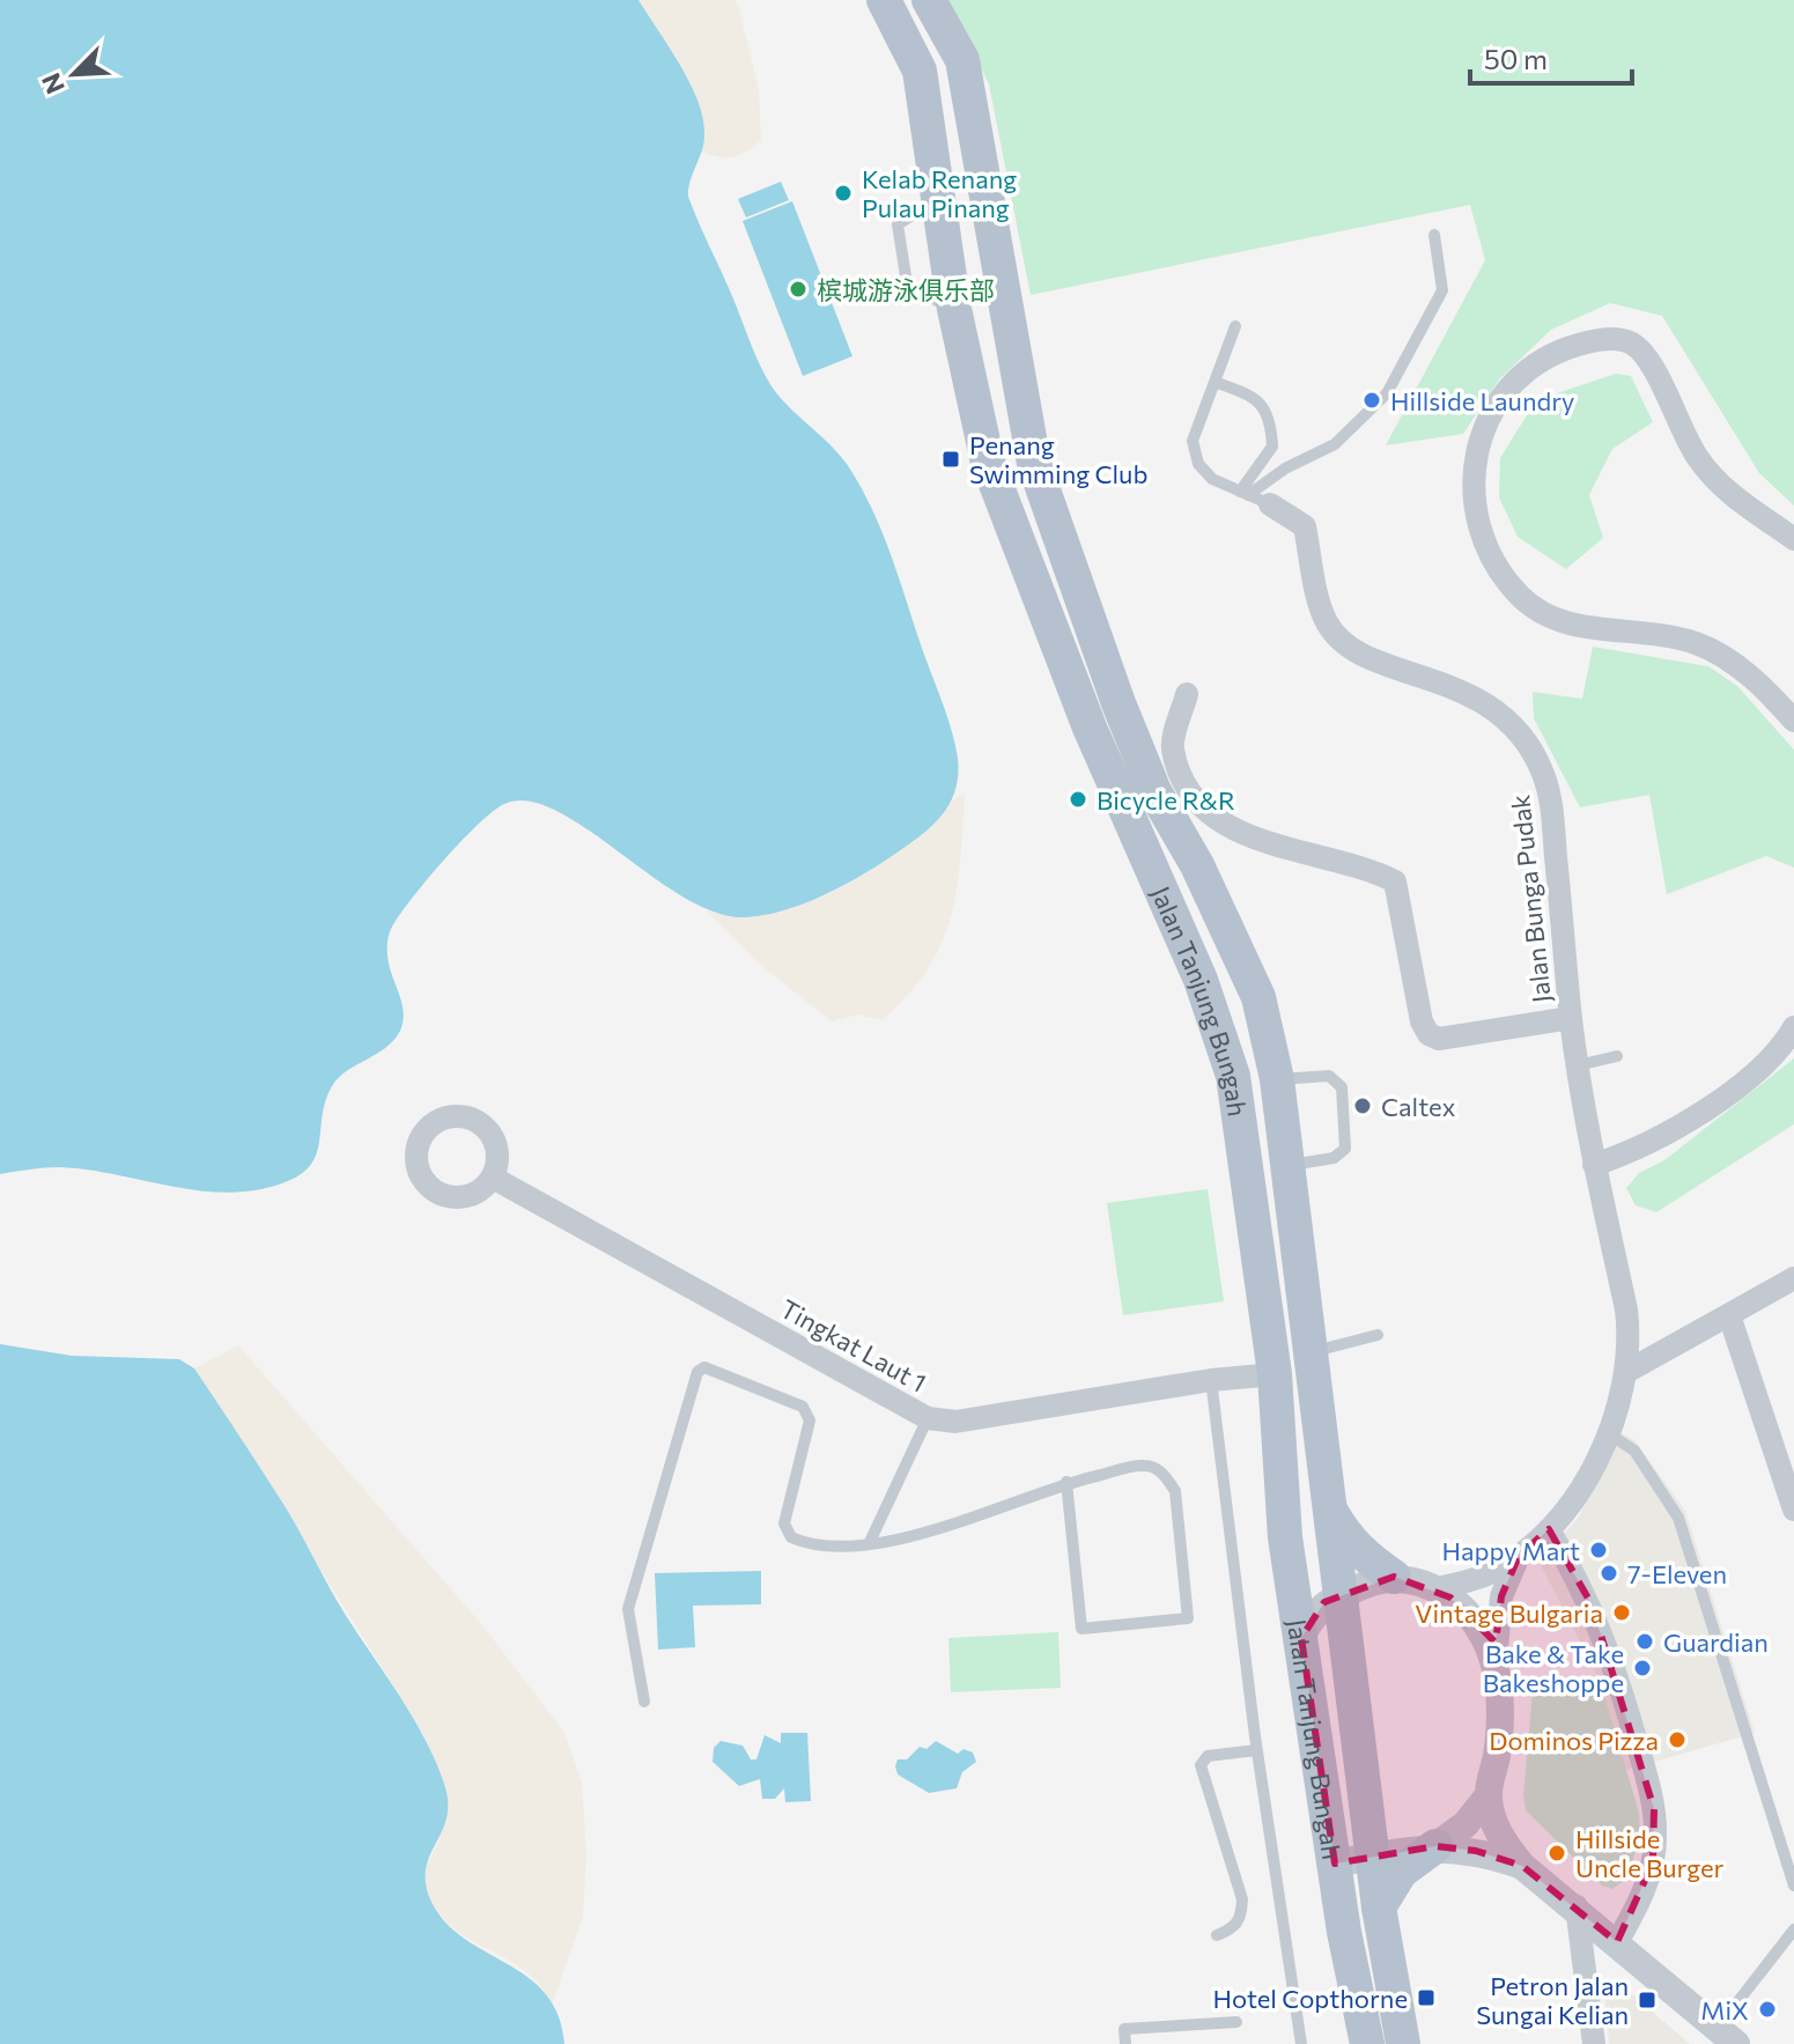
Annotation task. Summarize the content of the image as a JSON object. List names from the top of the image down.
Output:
{
  "streets": {
    "main road": ["Jalan Tanjung Bungah"],
    "street": ["Jalan Bunga Pudak", "Tingkat Laut 1"]
  },
  "crossings": [
    ["Jalan Tanjung Bungah", "Tingkat Laut 1"]
  ],
  "places": {
    "other": [
      "Kelab Renang Pulau Pinang",
      "槟城游泳俱乐部",
      "Hillside Laundry",
      "Bicycle R&R",
      "Caltex",
      "Happy Mart",
      "7-Eleven",
      "Vintage Bulgaria",
      "Guardian",
      "Bake & Take Bakeshoppe",
      "Dominos Pizza",
      "Hillside Uncle Burger",
      "MiX"
    ],
    "transit": ["Penang Swimming Club", "Hotel Copthorne", "Petron Jalan Sungai Kelian"]
  },
  "scale_bar": "50 m",
  "north": "bottom left"
}
